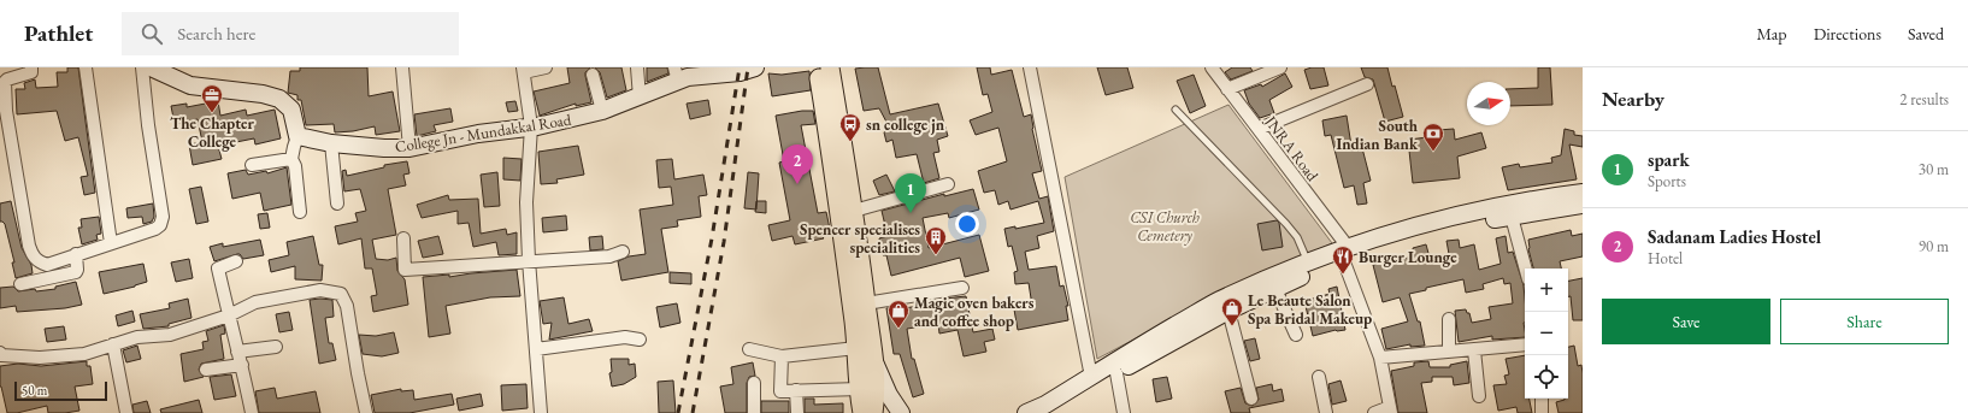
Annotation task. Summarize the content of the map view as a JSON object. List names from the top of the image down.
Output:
{
  "streets": {
    "main road": ["College Jn - Mundakkal Road"],
    "street": ["JNRA Road"]
  },
  "parks": ["CSI Church Cemetery"],
  "places": {
    "office": ["The Chapter College"],
    "bus stop": ["sn college jn"],
    "bank": ["South Indian Bank"],
    "building": ["Spencer specialises specialities"],
    "restaurant": ["Burger Lounge"],
    "shop": ["Le Beaute Salon Spa Bridal Makeup", "Magic oven bakers and coffee shop"]
  },
  "scale_bar": "50 m",
  "north": "right",
  "page": {
    "header": "Pathlet",
    "search": "Search here",
    "nav": ["Map", "Directions", "Saved"],
    "heading": ["Nearby", "2 results"],
    "list": [
      {
        "mark": "1",
        "name": "spark",
        "note": "Sports",
        "value": "30 m"
      },
      {
        "mark": "2",
        "name": "Sadanam Ladies Hostel",
        "note": "Hotel",
        "value": "90 m"
      }
    ],
    "pins": ["2", "1"],
    "map_buttons": ["+", "−"],
    "buttons": ["Save", "Share"],
    "scale": "50 m"
  }
}
